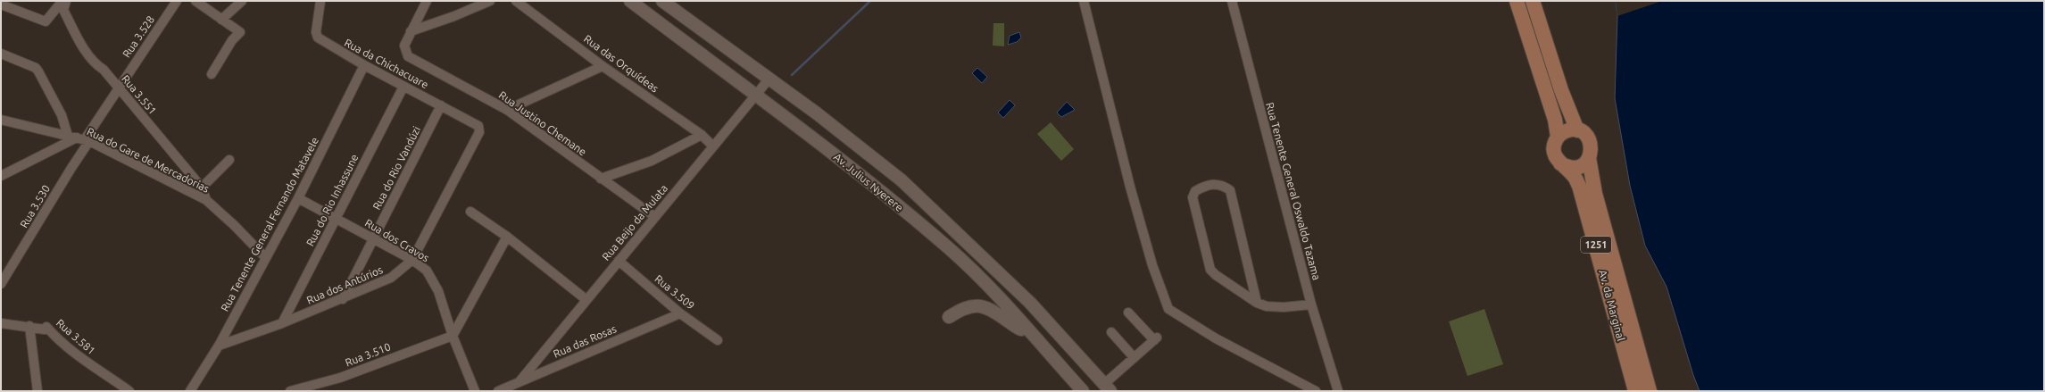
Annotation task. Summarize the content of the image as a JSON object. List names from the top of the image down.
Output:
{
  "streets": {
    "main road": ["Av. Julius Nyerere", "1251", "Av. da Marginal"],
    "street": [
      "Rua 3.528",
      "Rua da Chichacuare",
      "Rua das Orquídeas",
      "Rua 3.551",
      "Rua Justino Chemane",
      "Rua do Gare de Mercadorias",
      "Rua do Rio Vandúzi",
      "Rua Tenente General Oswaldo Tazama",
      "Rua do Rio Inhassune",
      "Rua 3.530",
      "Rua Beijo da Mulata",
      "Rua Tenente General Fernando Matavele",
      "Rua dos Cravos",
      "Rua dos Antúrios",
      "Rua 3.509",
      "Rua 3.581",
      "Rua das Rosas",
      "Rua 3.510"
    ]
  },
  "crossings": [
    ["Rua 3.528", "Rua 3.551"],
    ["Rua 3.528", "Rua do Gare de Mercadorias"],
    ["Rua 3.528", "Rua 3.530"],
    ["Rua da Chichacuare", "Rua do Rio Vandúzi"],
    ["Rua da Chichacuare", "Rua do Rio Inhassune"],
    ["Rua da Chichacuare", "Rua Tenente General Fernando Matavele"],
    ["Rua da Chichacuare", "Rua dos Antúrios"],
    ["Rua das Orquídeas", "Rua Beijo da Mulata"],
    ["Rua 3.551", "Rua do Gare de Mercadorias"],
    ["Rua Justino Chemane", "Rua Beijo da Mulata"],
    ["Rua do Gare de Mercadorias", "Rua 3.530"],
    ["Rua do Gare de Mercadorias", "Rua Tenente General Fernando Matavele"],
    ["Rua do Rio Vandúzi", "Rua dos Cravos"],
    ["Rua do Rio Vandúzi", "Rua dos Antúrios"],
    ["Av. Julius Nyerere", "Rua Beijo da Mulata"],
    ["Rua do Rio Inhassune", "Rua dos Cravos"],
    ["Rua do Rio Inhassune", "Rua dos Antúrios"],
    ["Rua Beijo da Mulata", "Rua 3.509"],
    ["Rua Beijo da Mulata", "Rua das Rosas"],
    ["Rua Tenente General Fernando Matavele", "Rua dos Cravos"],
    ["Rua Tenente General Fernando Matavele", "Rua dos Antúrios"],
    ["Rua dos Cravos", "Rua dos Antúrios"],
    ["Rua dos Cravos", "Rua 3.510"],
    ["Rua 3.509", "Rua das Rosas"]
  ]
}
